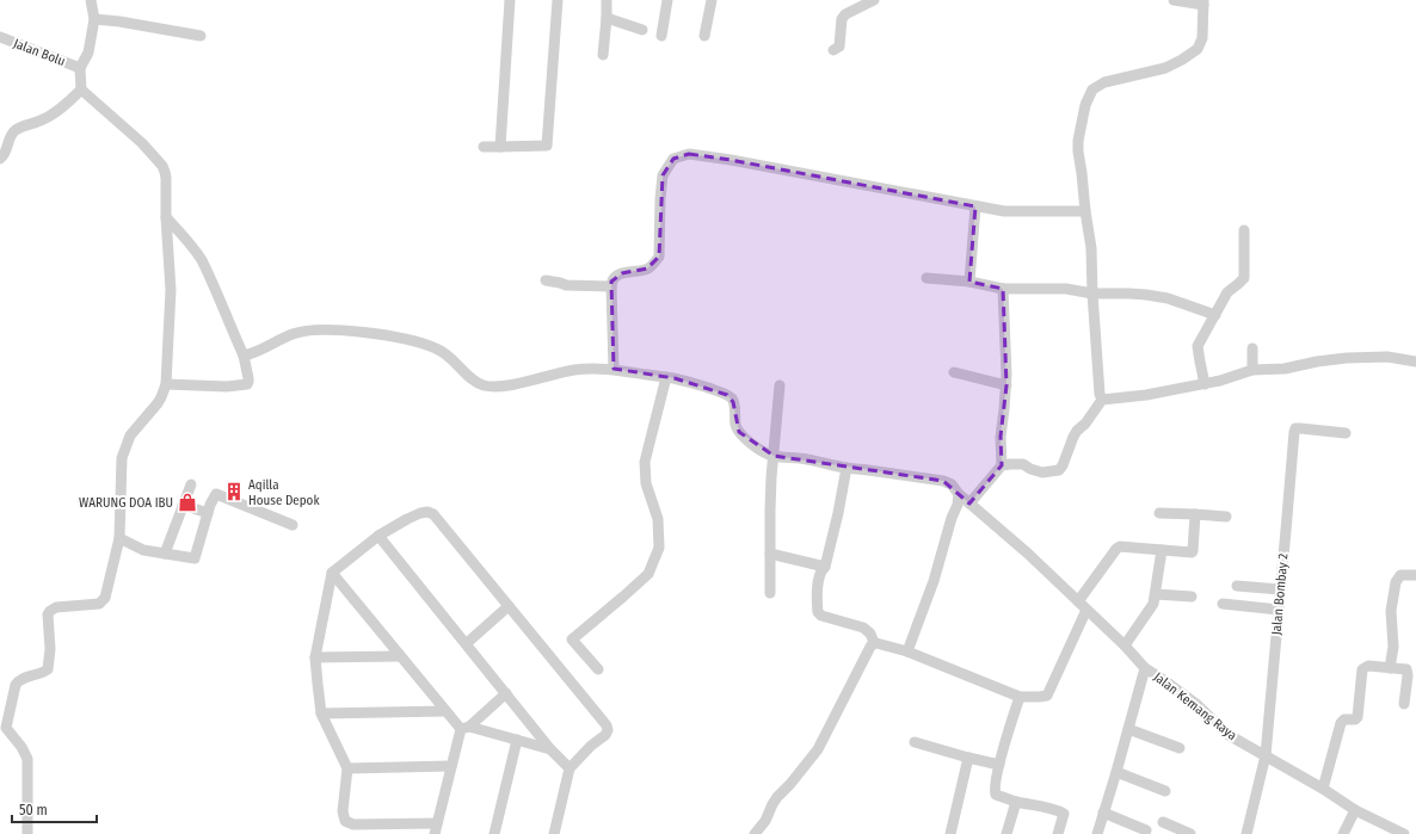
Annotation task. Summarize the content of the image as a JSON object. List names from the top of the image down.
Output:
{
  "streets": {
    "street": ["Jalan Bolu", "Jalan Bombay 2", "Jalan Kemang Raya"]
  },
  "crossings": [
    ["Jalan Bombay 2", "Jalan Kemang Raya"]
  ],
  "places": {
    "building": ["Aqilla House Depok"],
    "shop": ["WARUNG DOA IBU"]
  },
  "scale_bar": "50 m"
}
